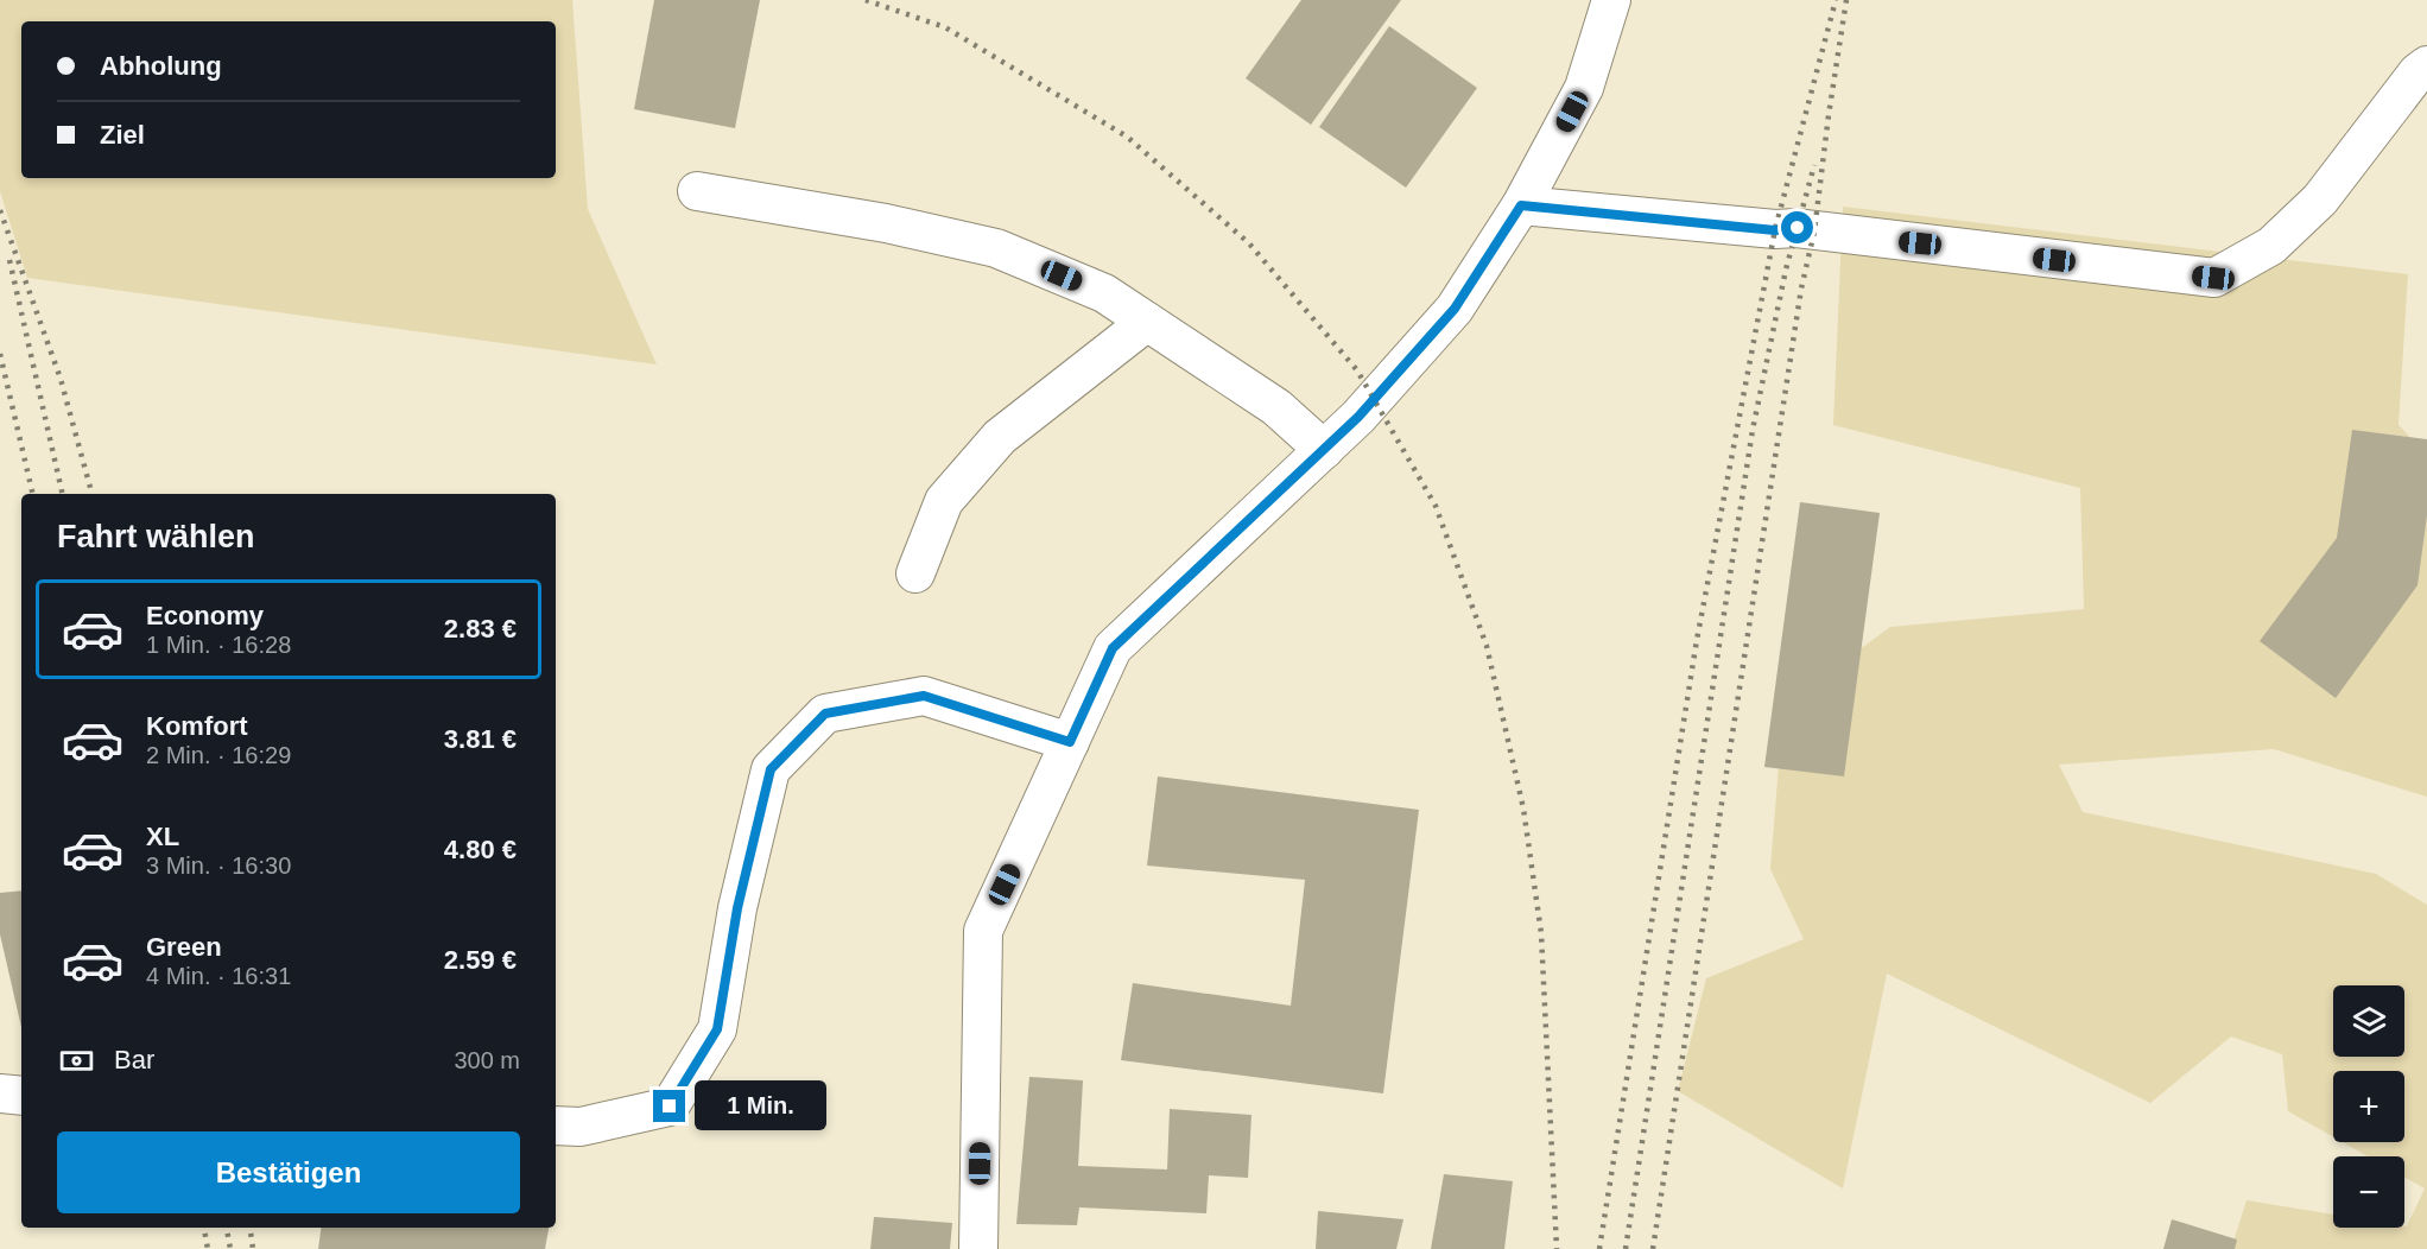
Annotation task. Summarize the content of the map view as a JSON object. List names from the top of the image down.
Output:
{
  "page": {
    "banner": ["Abholung", "Ziel"],
    "heading": "Fahrt wählen",
    "list": [
      {
        "name": "Economy",
        "note": "1 Min. · 16:28",
        "value": "2.83 €"
      },
      {
        "name": "Komfort",
        "note": "2 Min. · 16:29",
        "value": "3.81 €"
      },
      {
        "name": "XL",
        "note": "3 Min. · 16:30",
        "value": "4.80 €"
      },
      {
        "name": "Green",
        "note": "4 Min. · 16:31",
        "value": "2.59 €"
      }
    ],
    "map_buttons": ["+", "−"],
    "pay": ["Bar", "300 m"],
    "bubble": "1 Min.",
    "buttons": "Bestätigen"
  }
}
